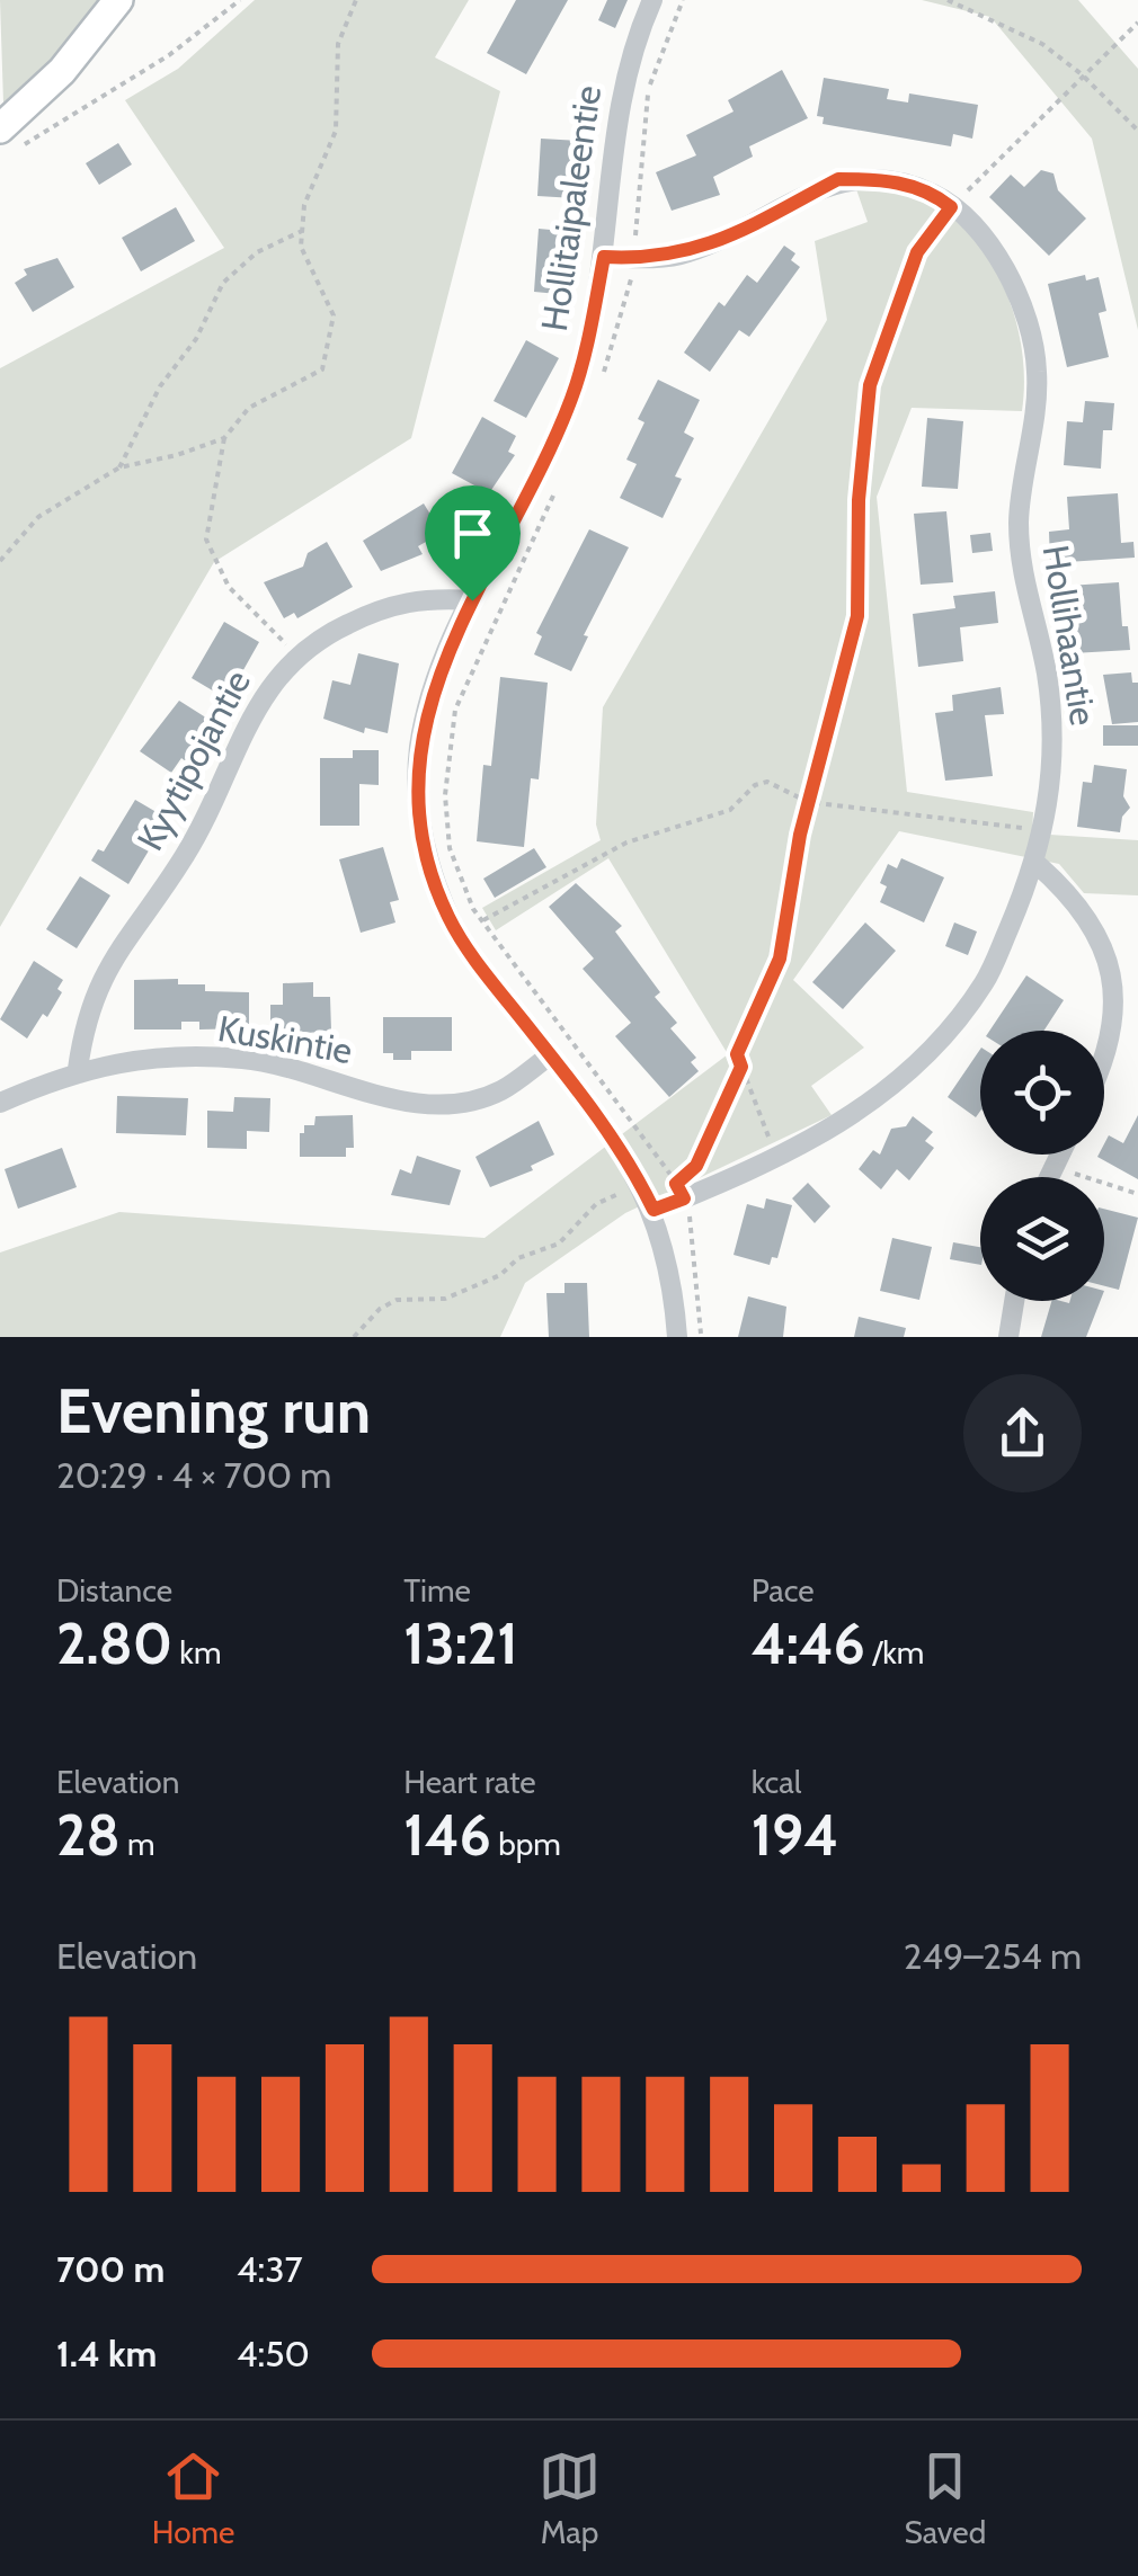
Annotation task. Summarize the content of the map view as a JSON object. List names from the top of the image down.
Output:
{
  "streets": {
    "street": [
      "Hollitaipaleentie",
      "Hollihaantie",
      "Kyytipojantie",
      "Kuskintie"
    ]
  },
  "crossings": [
    ["Hollitaipaleentie", "Hollihaantie"],
    ["Hollitaipaleentie", "Kyytipojantie"],
    ["Hollitaipaleentie", "Kuskintie"],
    ["Kyytipojantie", "Kuskintie"]
  ],
  "page": {
    "heading": ["Evening run", "20:29 · 4 × 700 m"],
    "stats": [
      ["Distance", "2.80 km"],
      ["Time", "13:21"],
      ["Pace", "4:46 /km"],
      ["Elevation", "28 m"],
      ["Heart rate", "146 bpm"],
      ["kcal", "194"]
    ],
    "chart": ["Elevation", "249–254 m"],
    "list": [
      {
        "name": "700 m",
        "note": "4:37"
      },
      {
        "name": "1.4 km",
        "note": "4:50"
      }
    ],
    "tabs": ["Home", "Map", "Saved"]
  }
}
